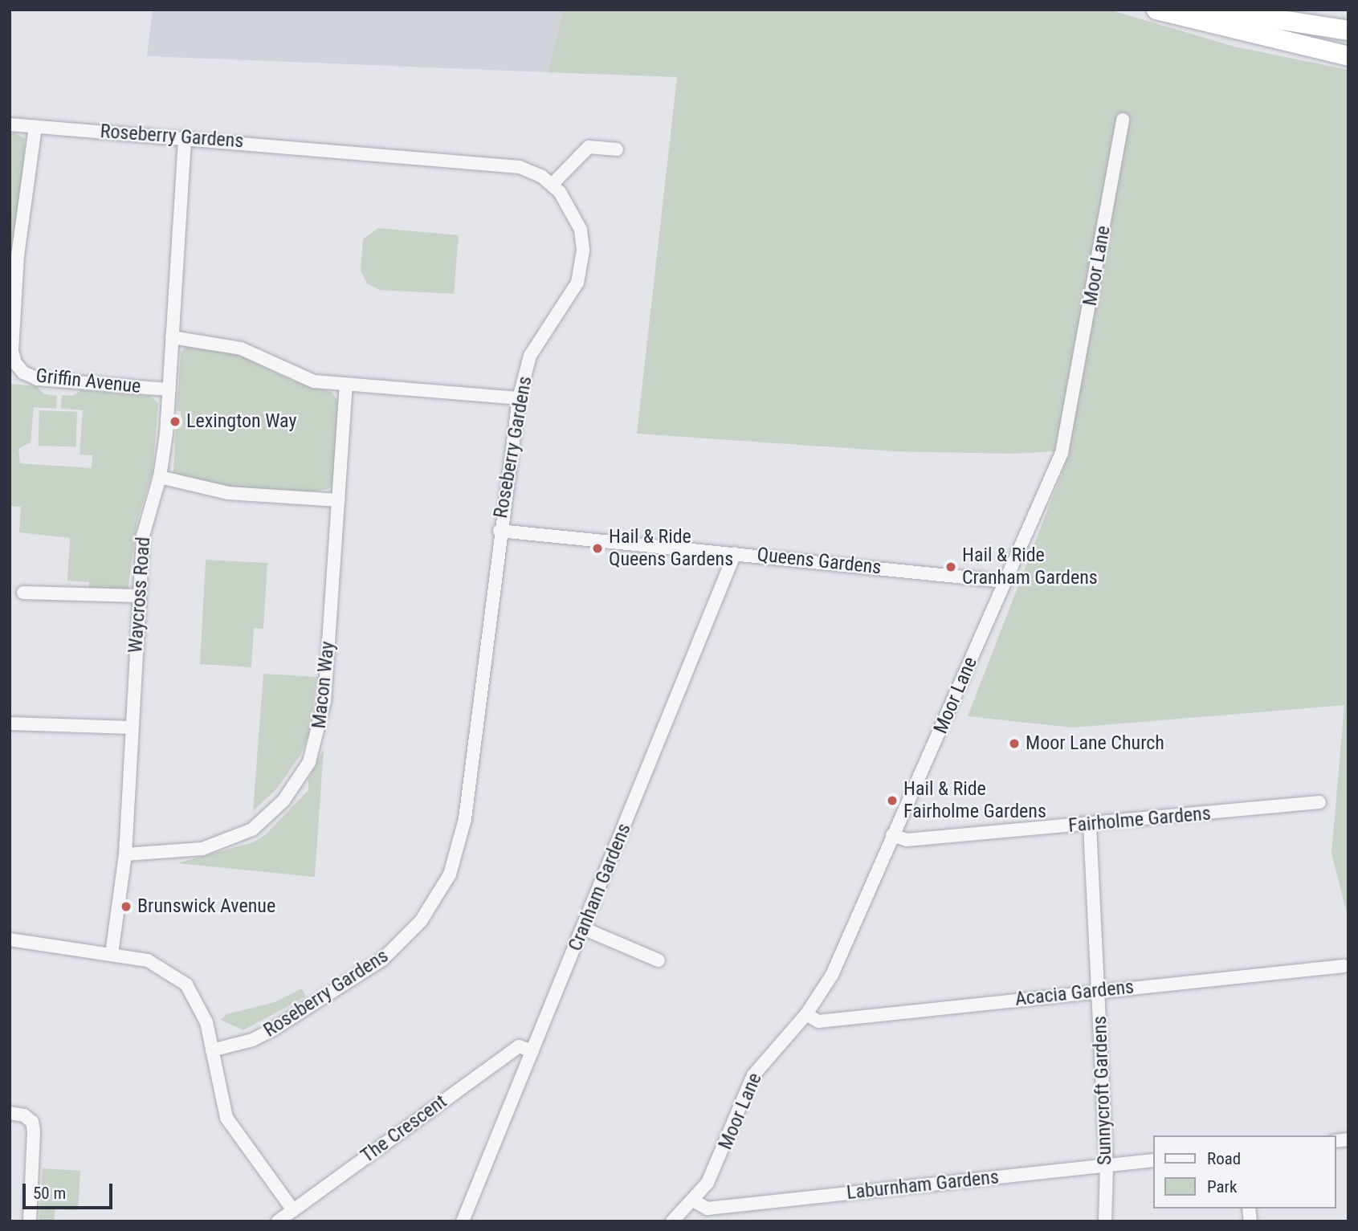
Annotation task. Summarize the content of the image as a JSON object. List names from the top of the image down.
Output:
{
  "streets": {
    "street": [
      "Roseberry Gardens",
      "Moor Lane",
      "Griffin Avenue",
      "Queens Gardens",
      "Waycross Road",
      "Macon Way",
      "Fairholme Gardens",
      "Cranham Gardens",
      "Acacia Gardens",
      "Sunnycroft Gardens",
      "The Crescent",
      "Laburnham Gardens"
    ]
  },
  "crossings": [
    ["Roseberry Gardens", "Griffin Avenue"],
    ["Roseberry Gardens", "Queens Gardens"],
    ["Roseberry Gardens", "Waycross Road"],
    ["Moor Lane", "Queens Gardens"],
    ["Moor Lane", "Fairholme Gardens"],
    ["Moor Lane", "Acacia Gardens"],
    ["Moor Lane", "Laburnham Gardens"],
    ["Griffin Avenue", "Waycross Road"],
    ["Queens Gardens", "Cranham Gardens"],
    ["Waycross Road", "Macon Way"],
    ["Fairholme Gardens", "Sunnycroft Gardens"],
    ["Cranham Gardens", "The Crescent"],
    ["Acacia Gardens", "Sunnycroft Gardens"],
    ["Sunnycroft Gardens", "Laburnham Gardens"]
  ],
  "places": [
    "Lexington Way",
    "Hail & Ride Queens Gardens",
    "Hail & Ride Cranham Gardens",
    "Moor Lane Church",
    "Hail & Ride Fairholme Gardens",
    "Brunswick Avenue"
  ],
  "legend": ["Road", "Park"],
  "scale_bar": "50 m"
}
